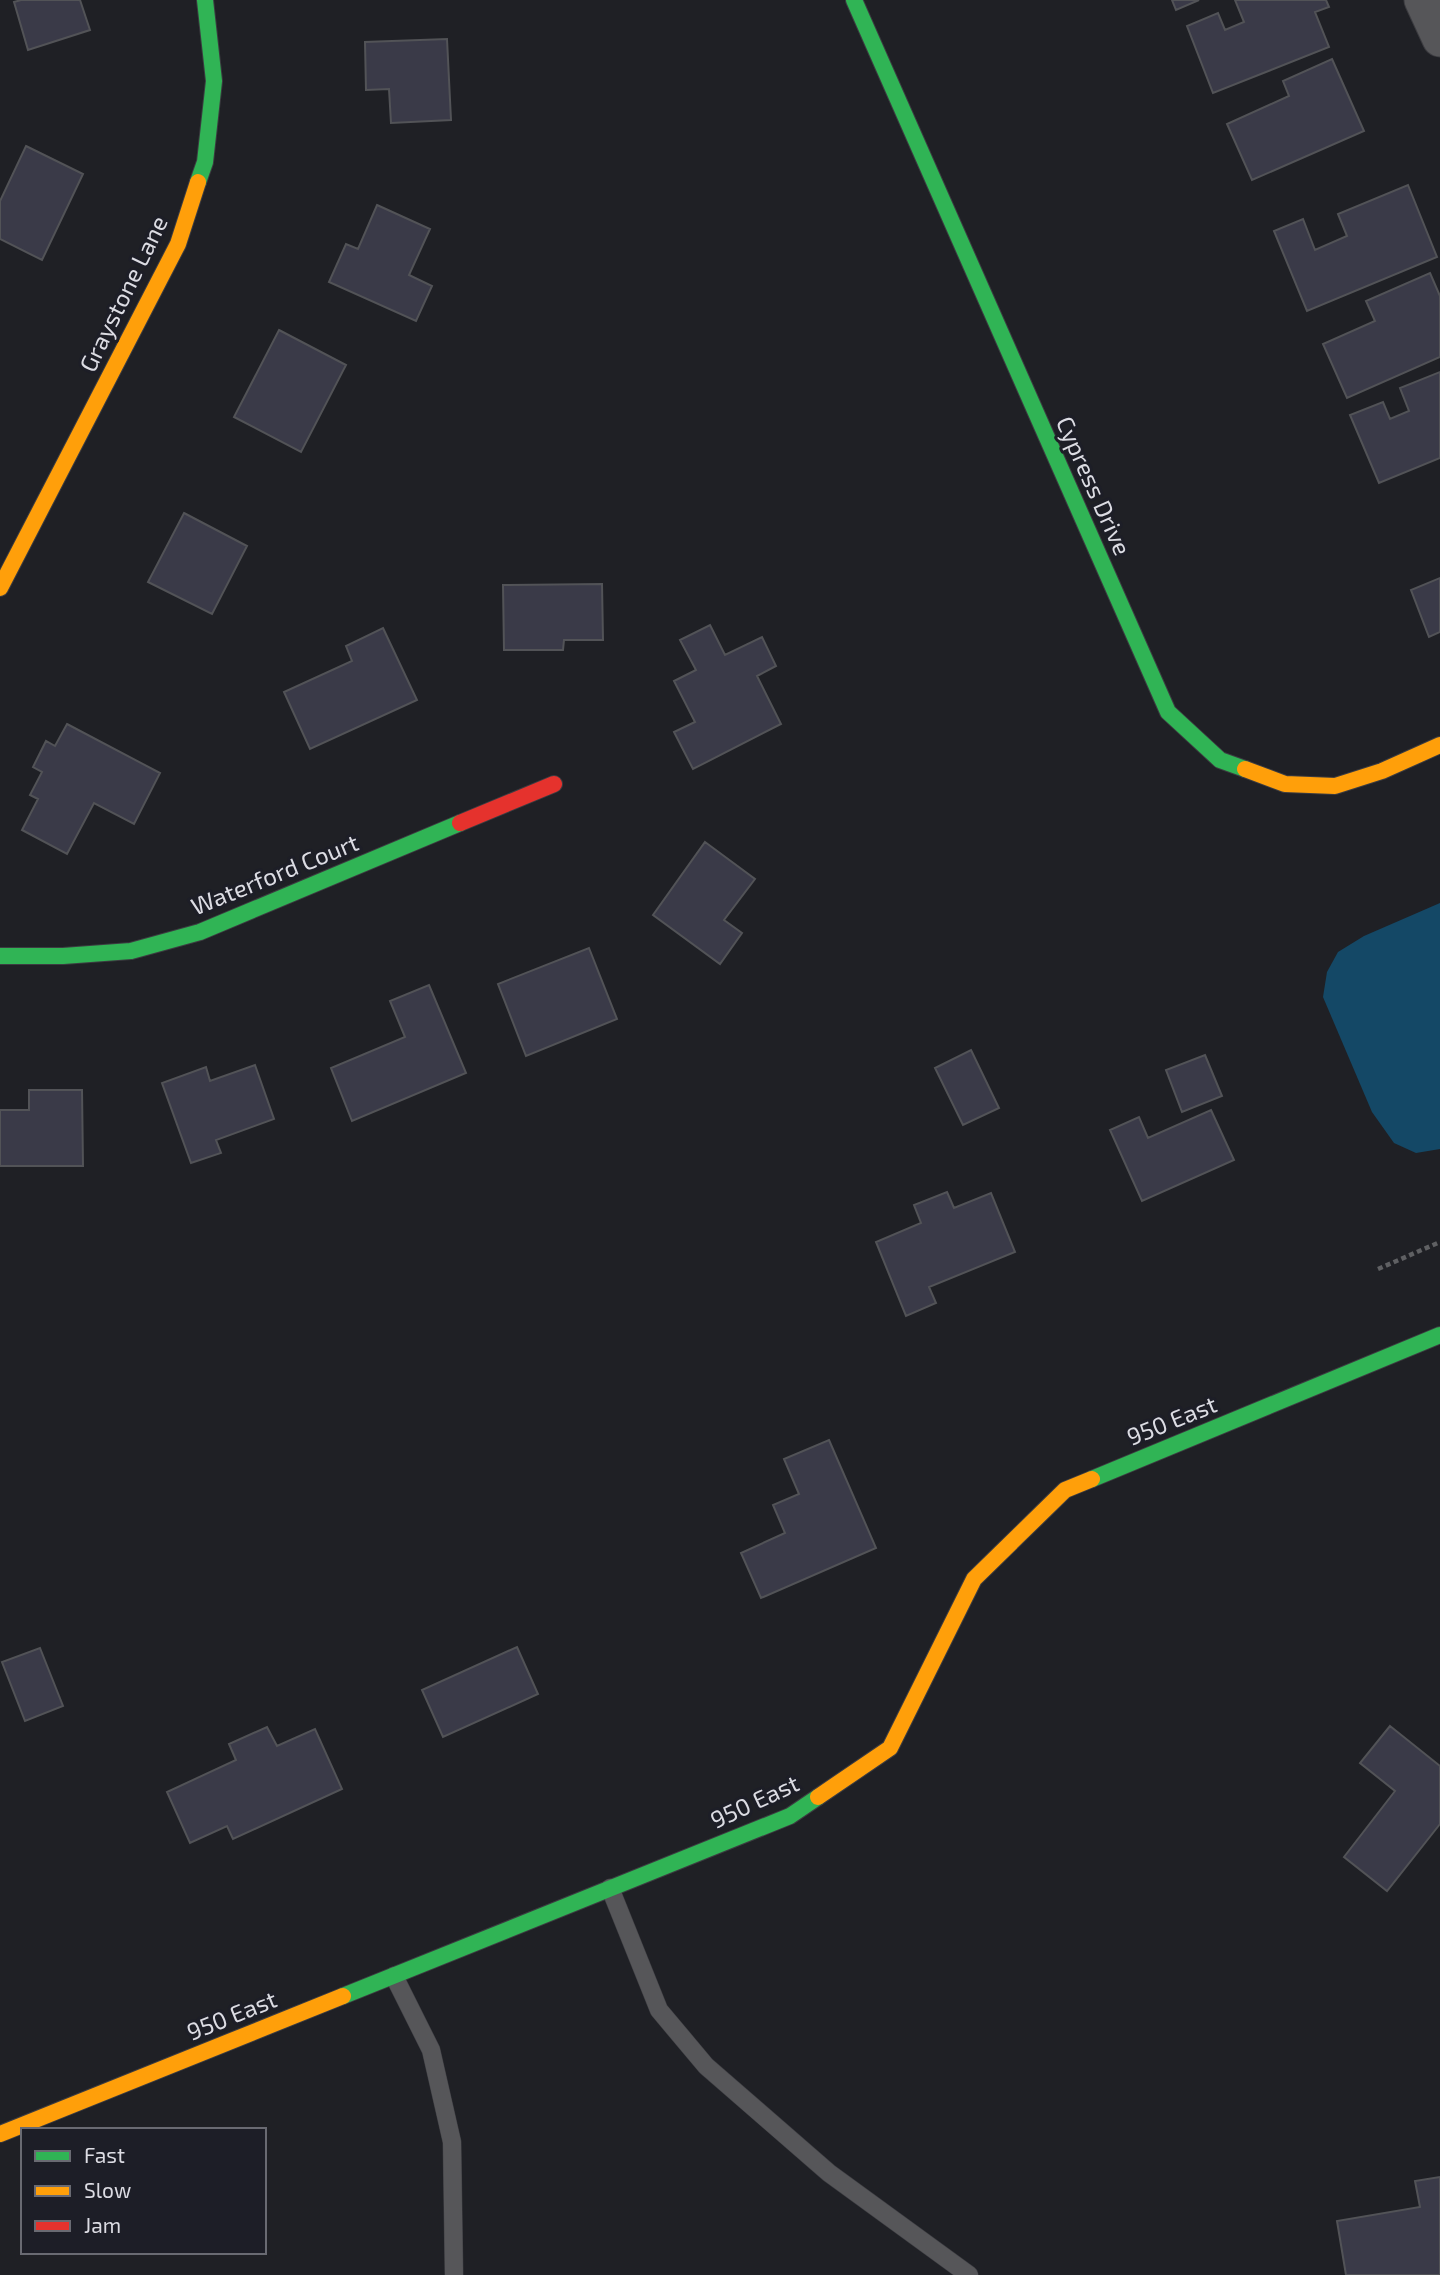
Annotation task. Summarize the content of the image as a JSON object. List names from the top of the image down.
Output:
{
  "streets": {
    "street": [
      "Graystone Lane",
      "Cypress Drive",
      "Waterford Court",
      "950 East"
    ]
  },
  "legend": ["Fast", "Slow", "Jam"]
}
